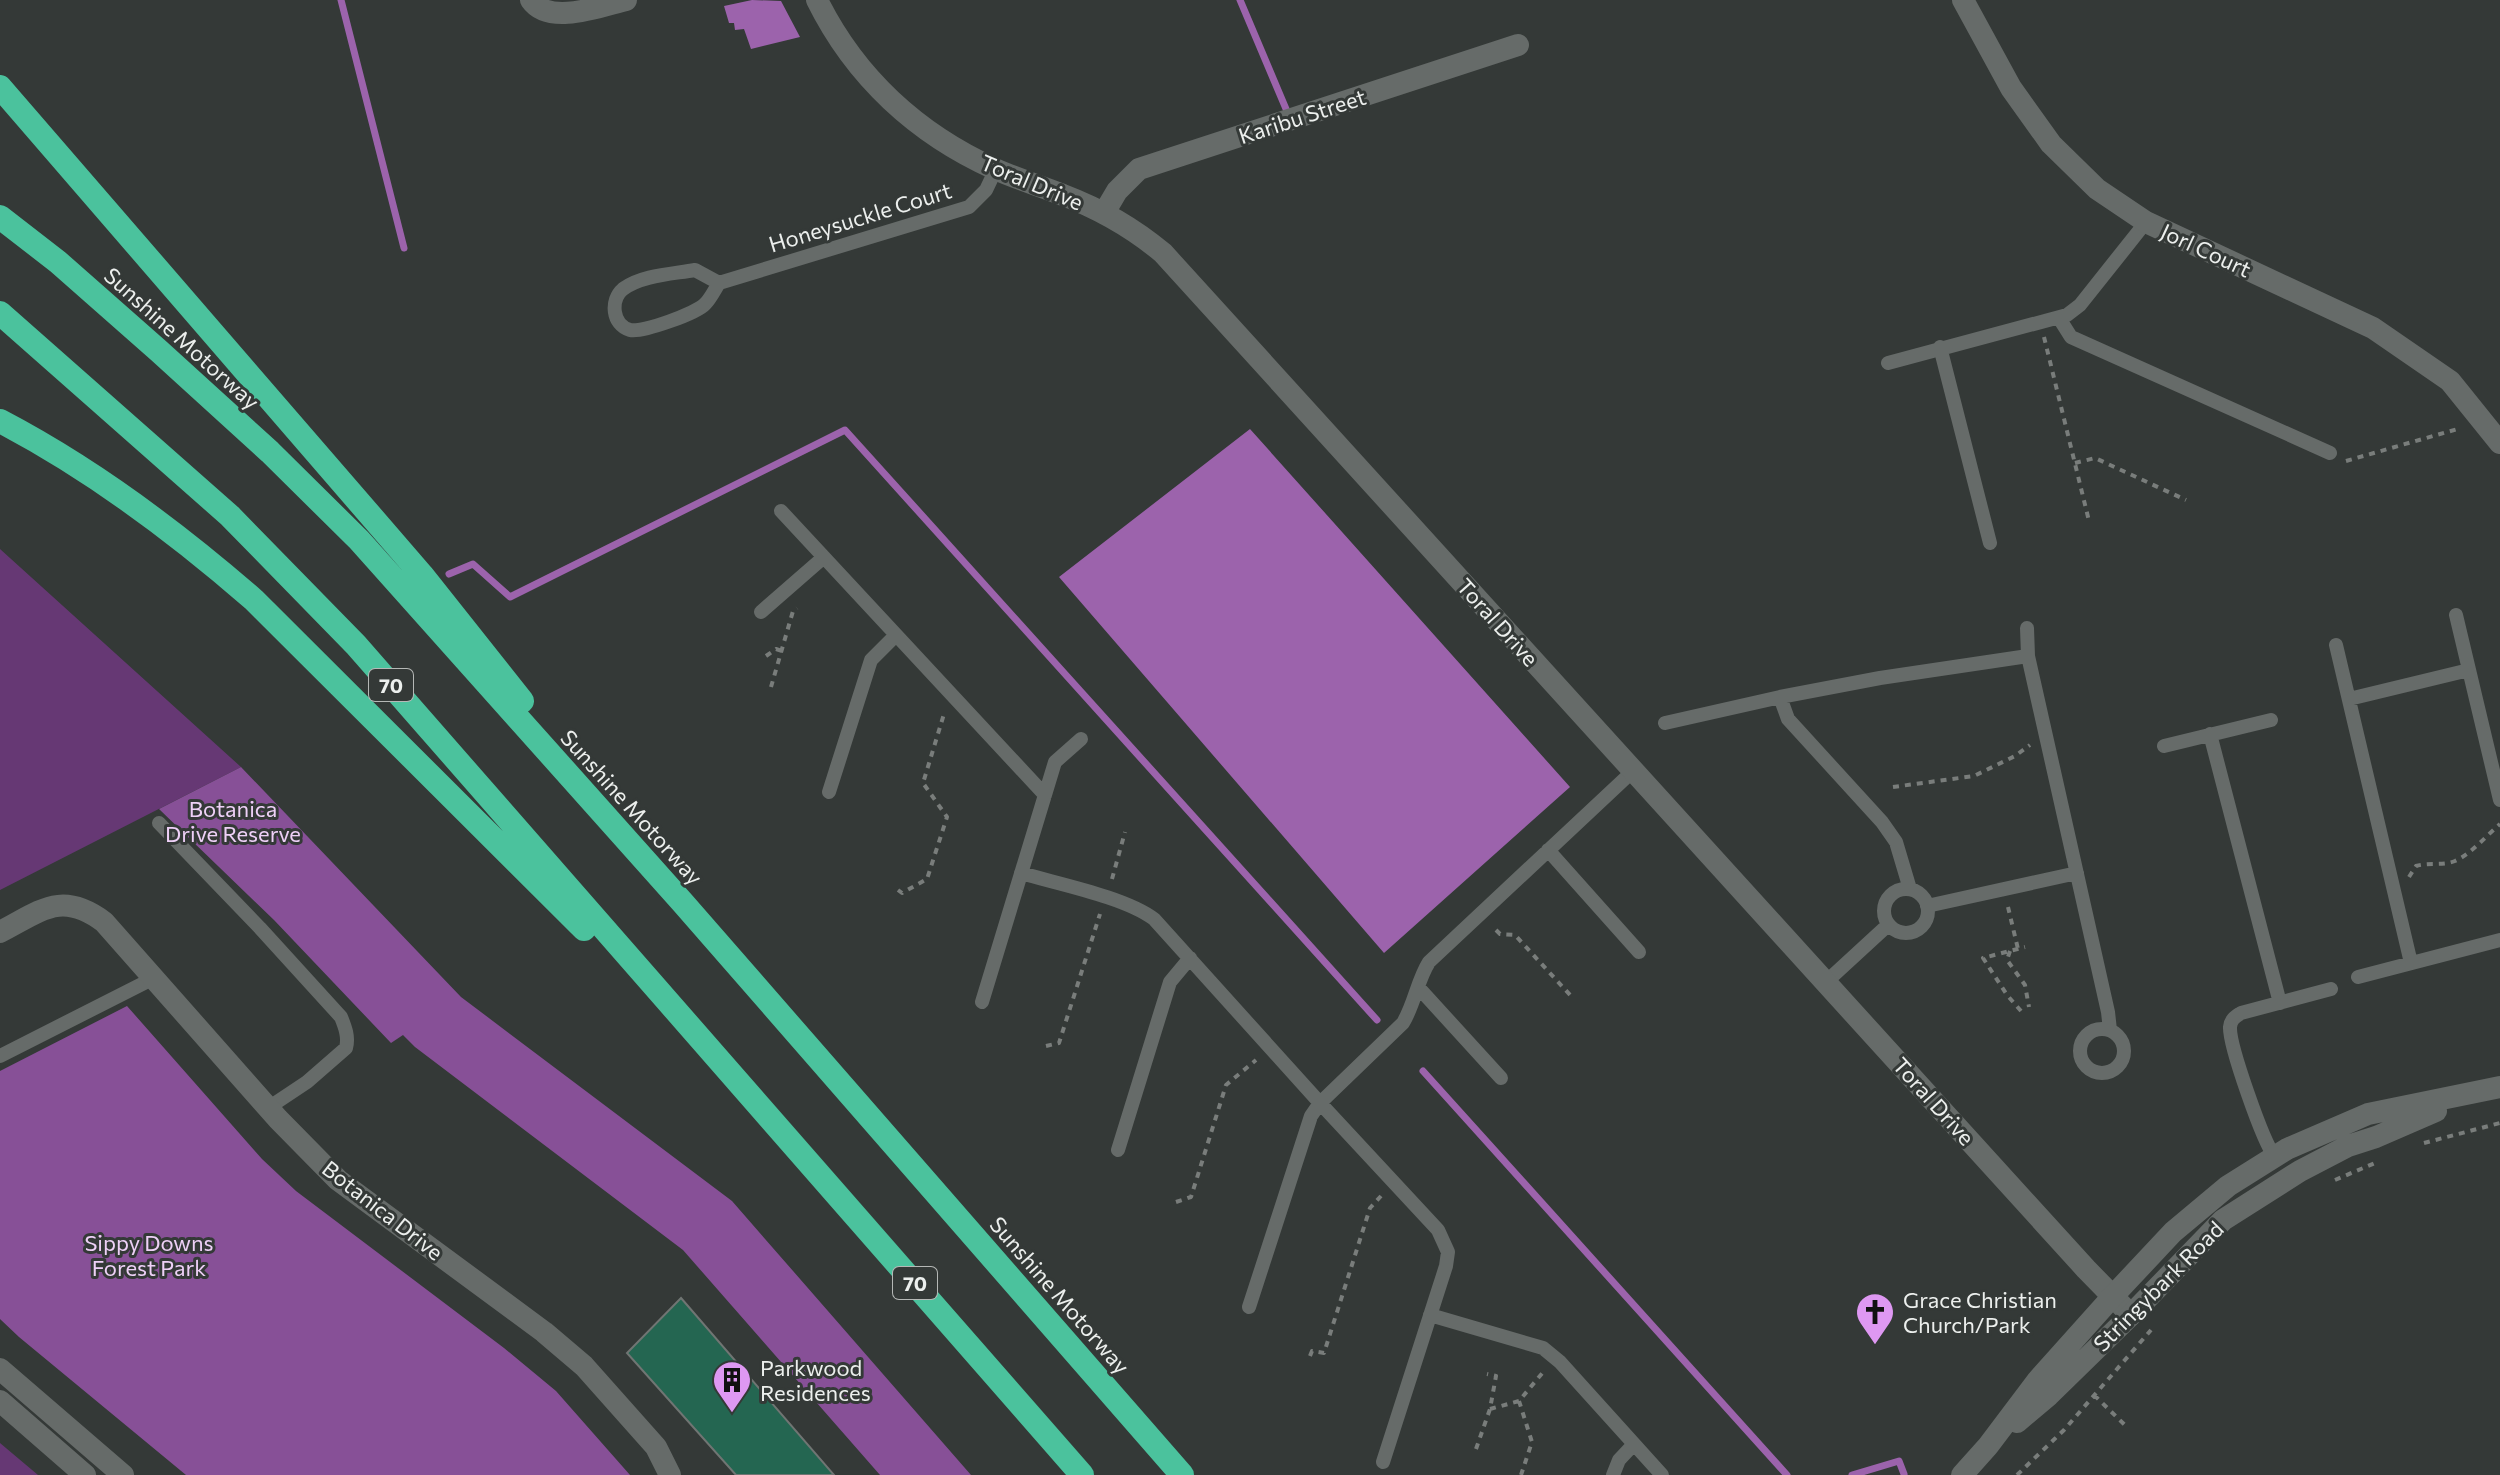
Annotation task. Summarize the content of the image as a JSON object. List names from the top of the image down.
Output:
{
  "streets": {
    "highway": ["Sunshine Motorway", "70"],
    "street": [
      "Karibu Street",
      "Toral Drive",
      "Jorl Court",
      "Botanica Drive",
      "Stringybark Road"
    ],
    "lane": ["Honeysuckle Court"]
  },
  "crossings": [
    ["Karibu Street", "Toral Drive"],
    ["Toral Drive", "Honeysuckle Court"],
    ["Toral Drive", "Stringybark Road"]
  ],
  "parks": ["Botanica Drive Reserve", "Sippy Downs Forest Park"],
  "places": {
    "church": ["Grace Christian Church/Park"],
    "building": ["Parkwood Residences"]
  }
}
